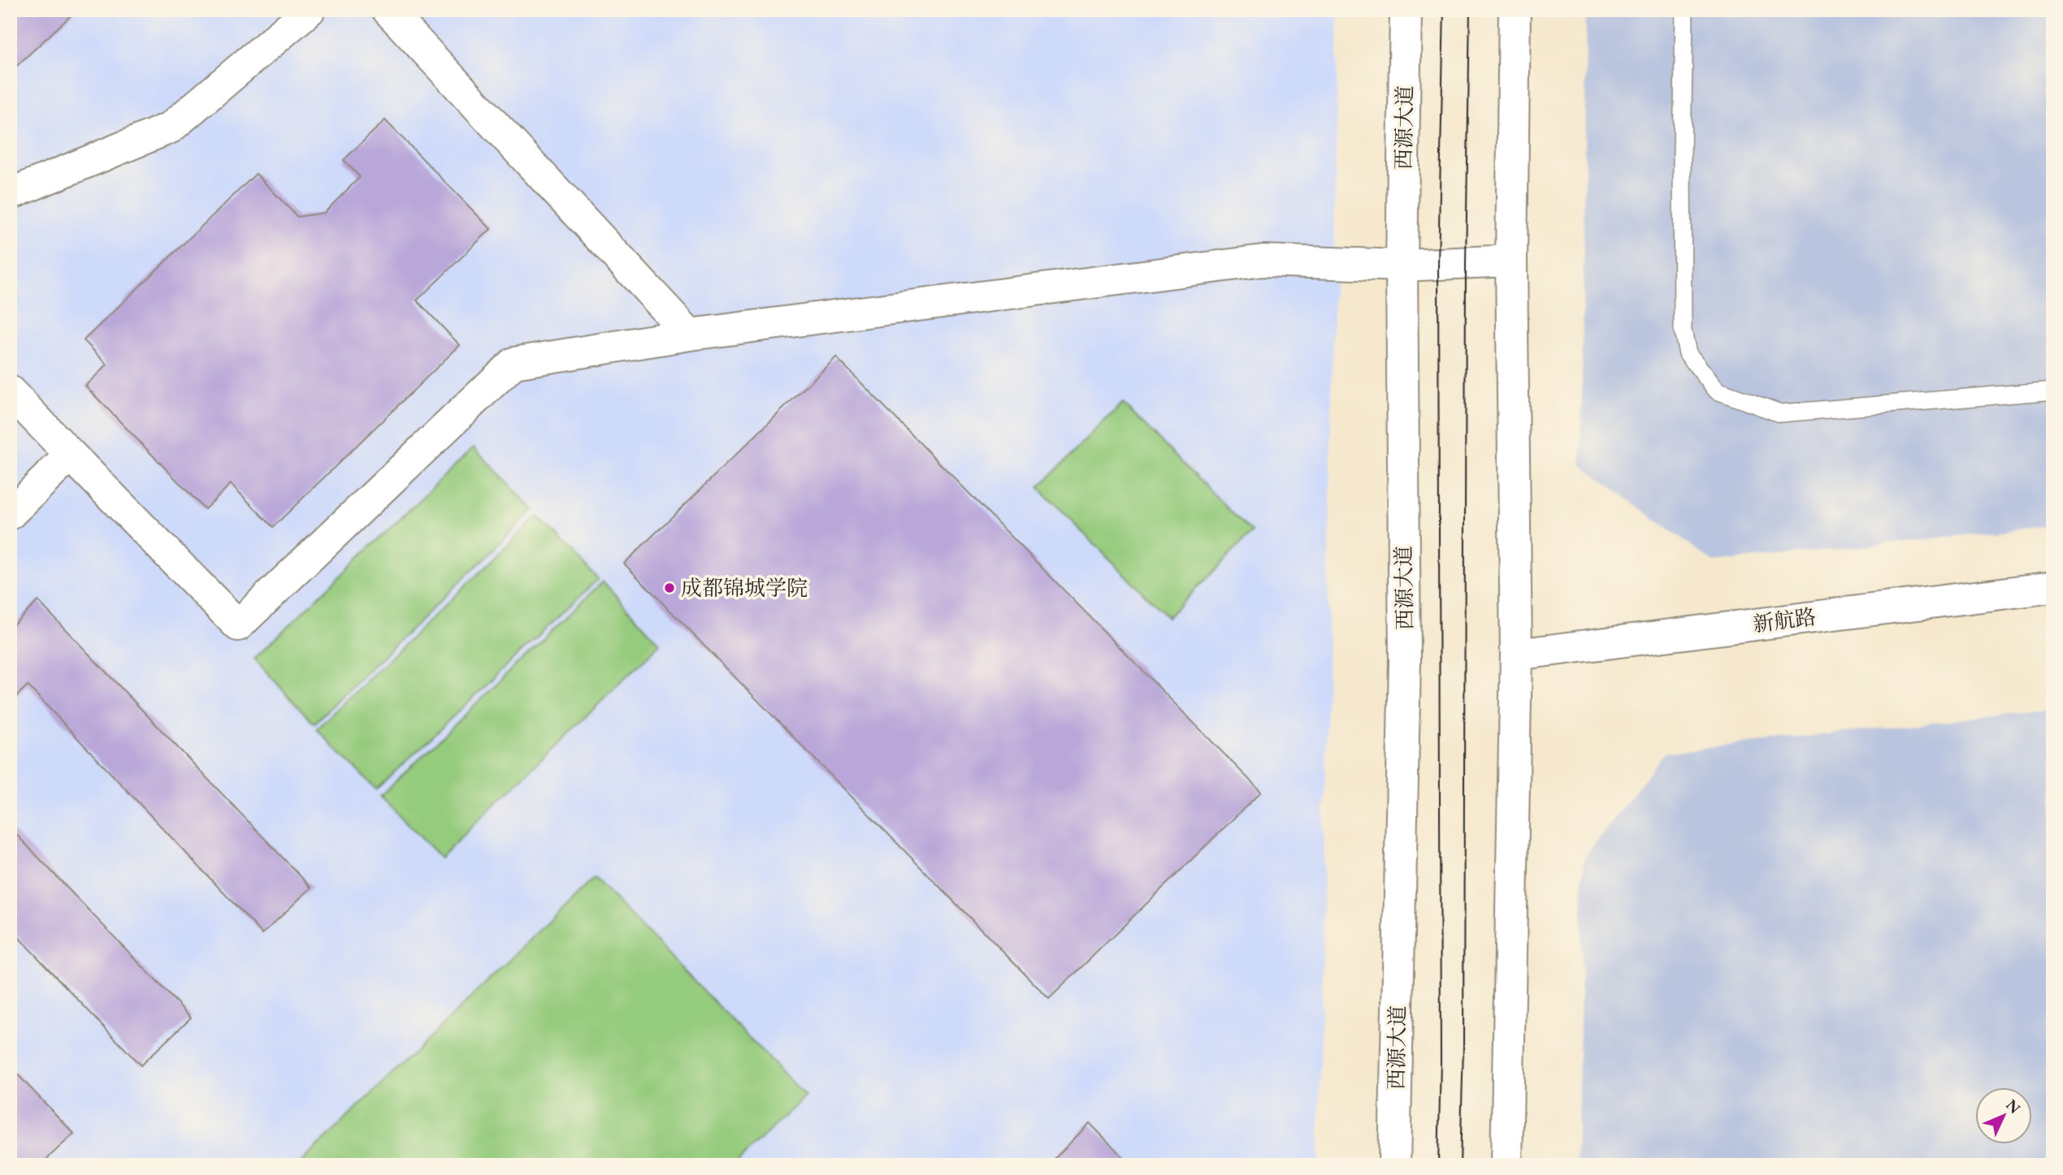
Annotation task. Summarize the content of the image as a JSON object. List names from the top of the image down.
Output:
{
  "streets": {
    "street": ["西源大道", "新航路"]
  },
  "places": ["成都锦城学院"],
  "north": "top right"
}
